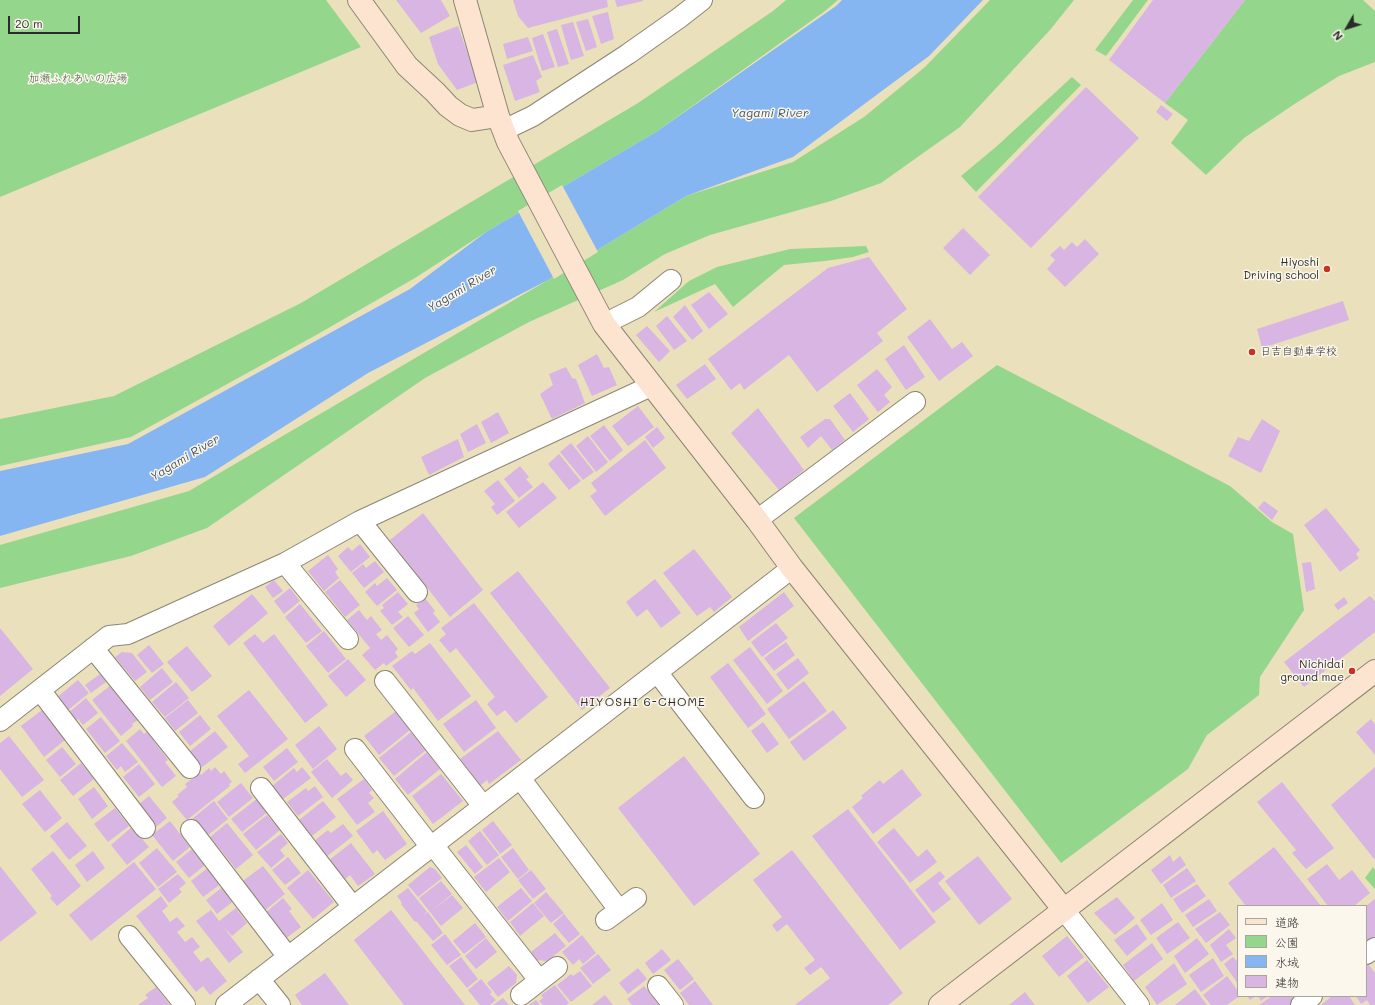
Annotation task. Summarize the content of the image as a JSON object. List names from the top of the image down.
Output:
{
  "districts": ["HIYOSHI 6-CHOME"],
  "water": ["Yagami River"],
  "parks": ["加瀬ふれあいの広場"],
  "places": ["Hiyoshi Driving school", "日吉自動車学校", "Nichidai ground mae"],
  "legend": [
    "道路",
    "公園",
    "水域",
    "建物"
  ],
  "scale_bar": "20 m",
  "north": "bottom left"
}
